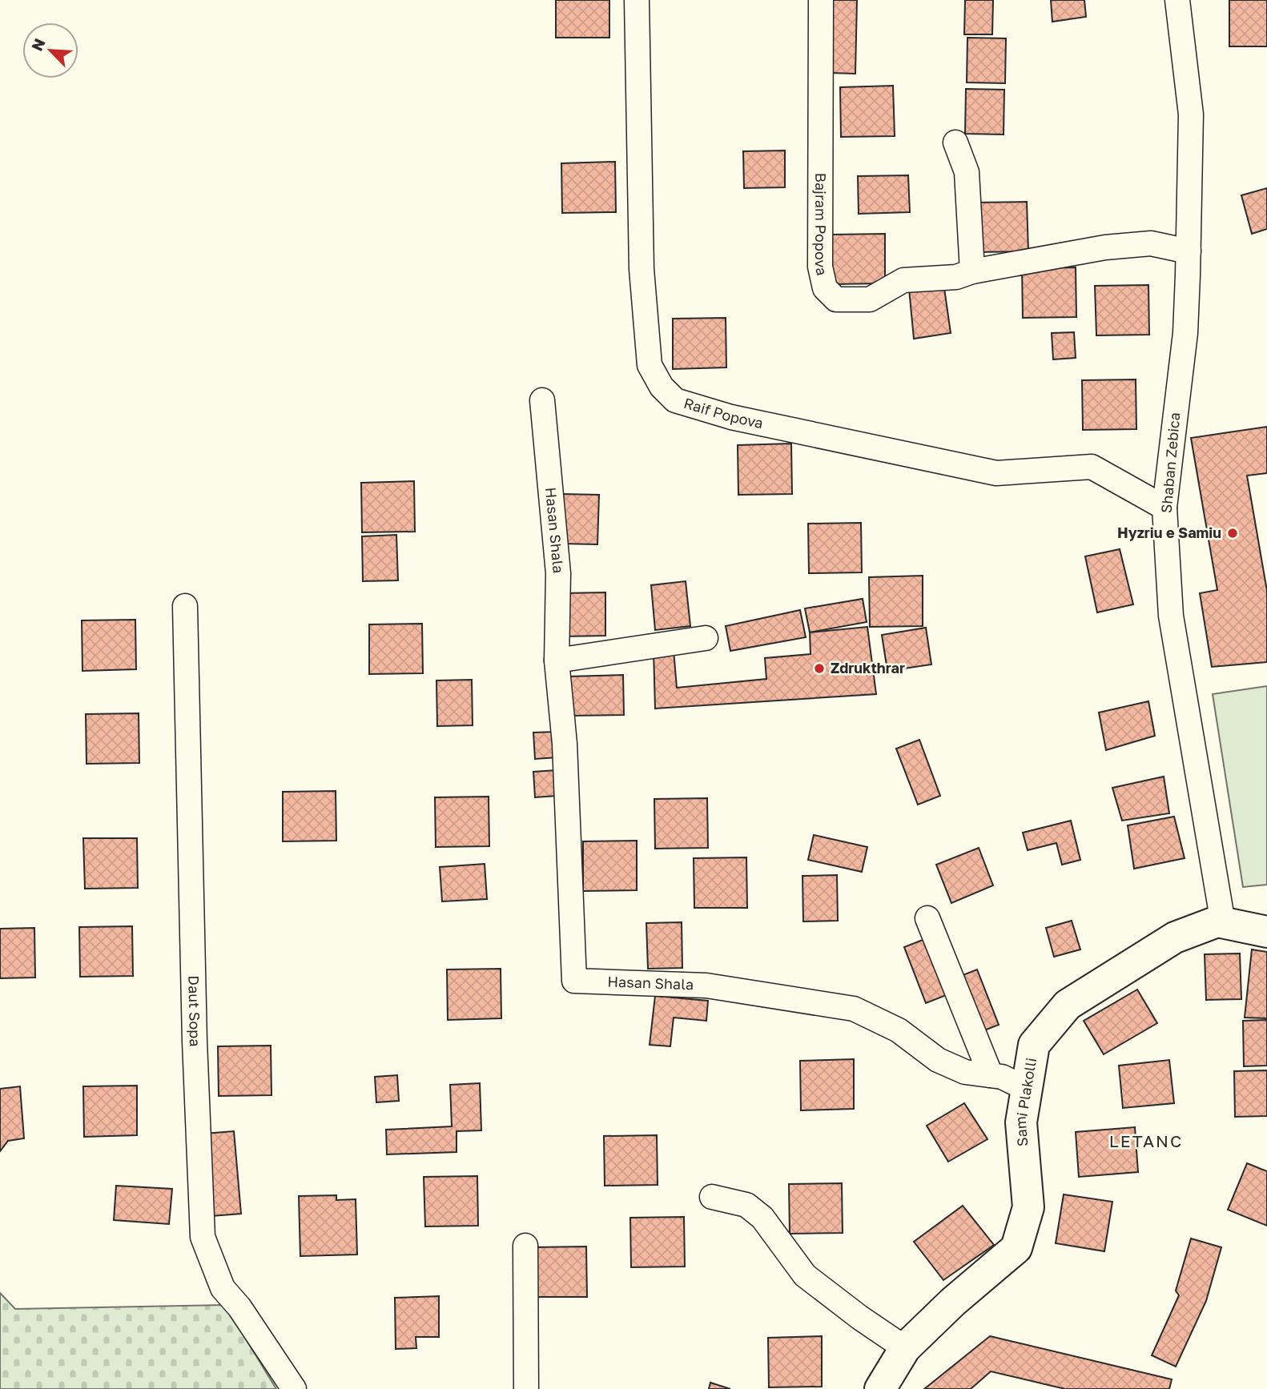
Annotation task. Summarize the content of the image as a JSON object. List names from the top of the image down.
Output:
{
  "streets": {
    "street": [
      "Bajram Popova",
      "Raif Popova",
      "Shaban Zebica",
      "Hasan Shala",
      "Daut Sopa",
      "Sami Plakolli"
    ]
  },
  "crossings": [
    ["Bajram Popova", "Shaban Zebica"],
    ["Raif Popova", "Shaban Zebica"],
    ["Shaban Zebica", "Sami Plakolli"],
    ["Hasan Shala", "Sami Plakolli"]
  ],
  "districts": ["LETANC"],
  "places": ["Hyzriu e Samiu", "Zdrukthrar"],
  "north": "top left"
}
